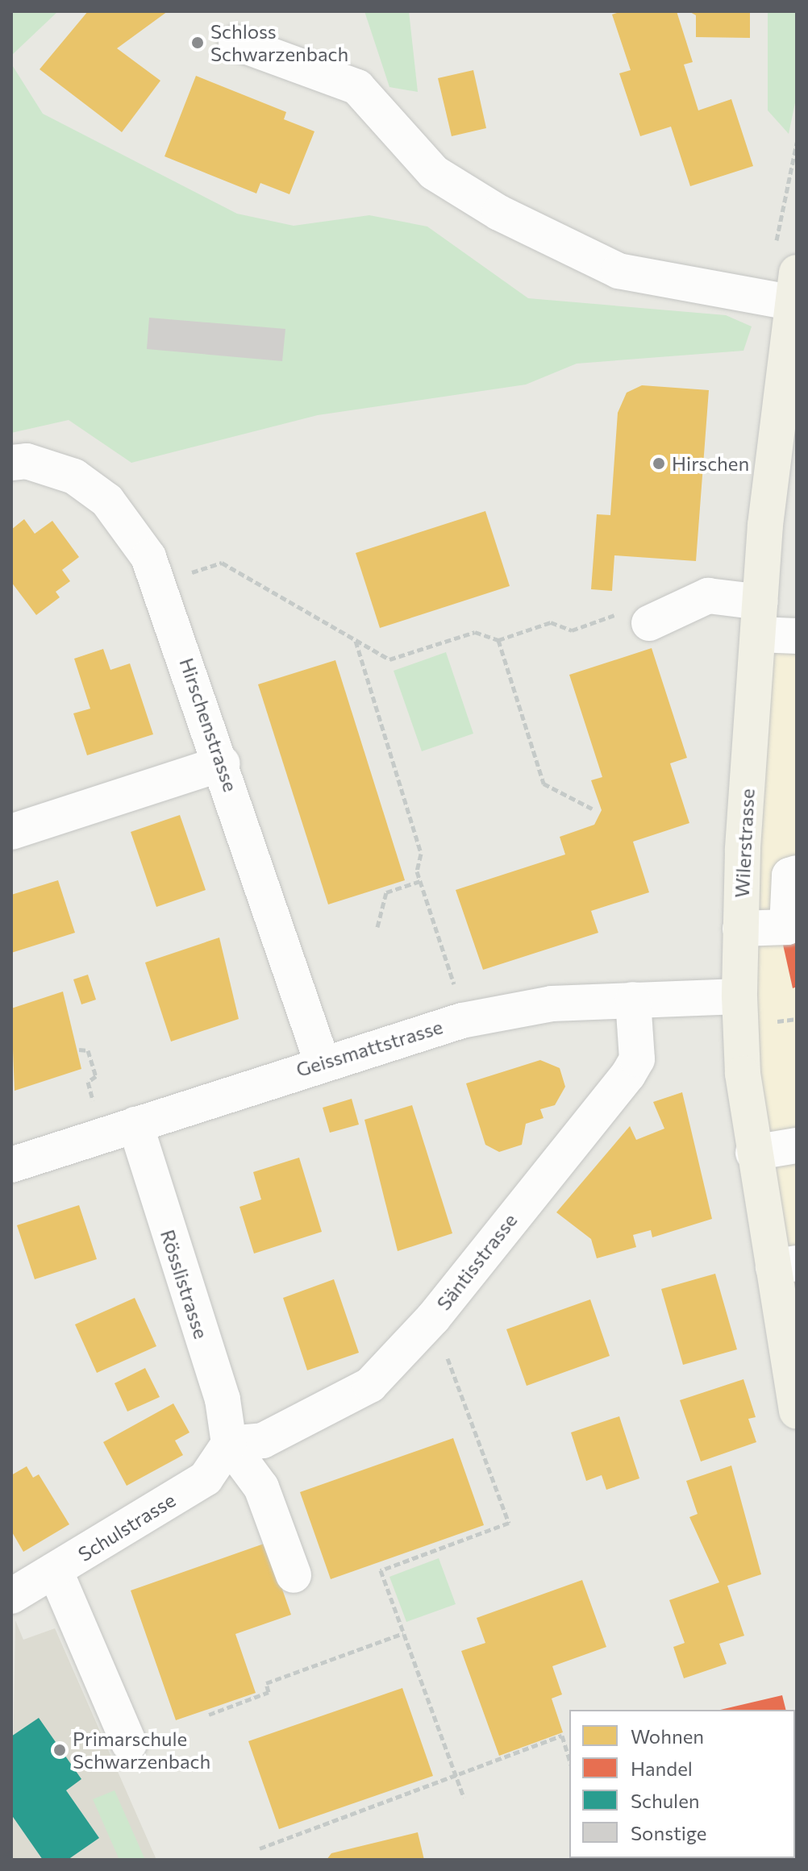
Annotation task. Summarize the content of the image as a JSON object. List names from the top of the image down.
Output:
{
  "streets": {
    "main road": ["Wilerstrasse"],
    "street": [
      "Hirschenstrasse",
      "Geissmattstrasse",
      "Säntisstrasse",
      "Rösslistrasse",
      "Schulstrasse"
    ]
  },
  "crossings": [
    ["Hirschenstrasse", "Geissmattstrasse"],
    ["Wilerstrasse", "Geissmattstrasse"],
    ["Geissmattstrasse", "Säntisstrasse"],
    ["Geissmattstrasse", "Rösslistrasse"],
    ["Säntisstrasse", "Rösslistrasse"],
    ["Säntisstrasse", "Schulstrasse"],
    ["Rösslistrasse", "Schulstrasse"]
  ],
  "places": ["Schloss Schwarzenbach", "Hirschen", "Primarschule Schwarzenbach"],
  "legend": [
    "Wohnen",
    "Handel",
    "Schulen",
    "Sonstige"
  ]
}
